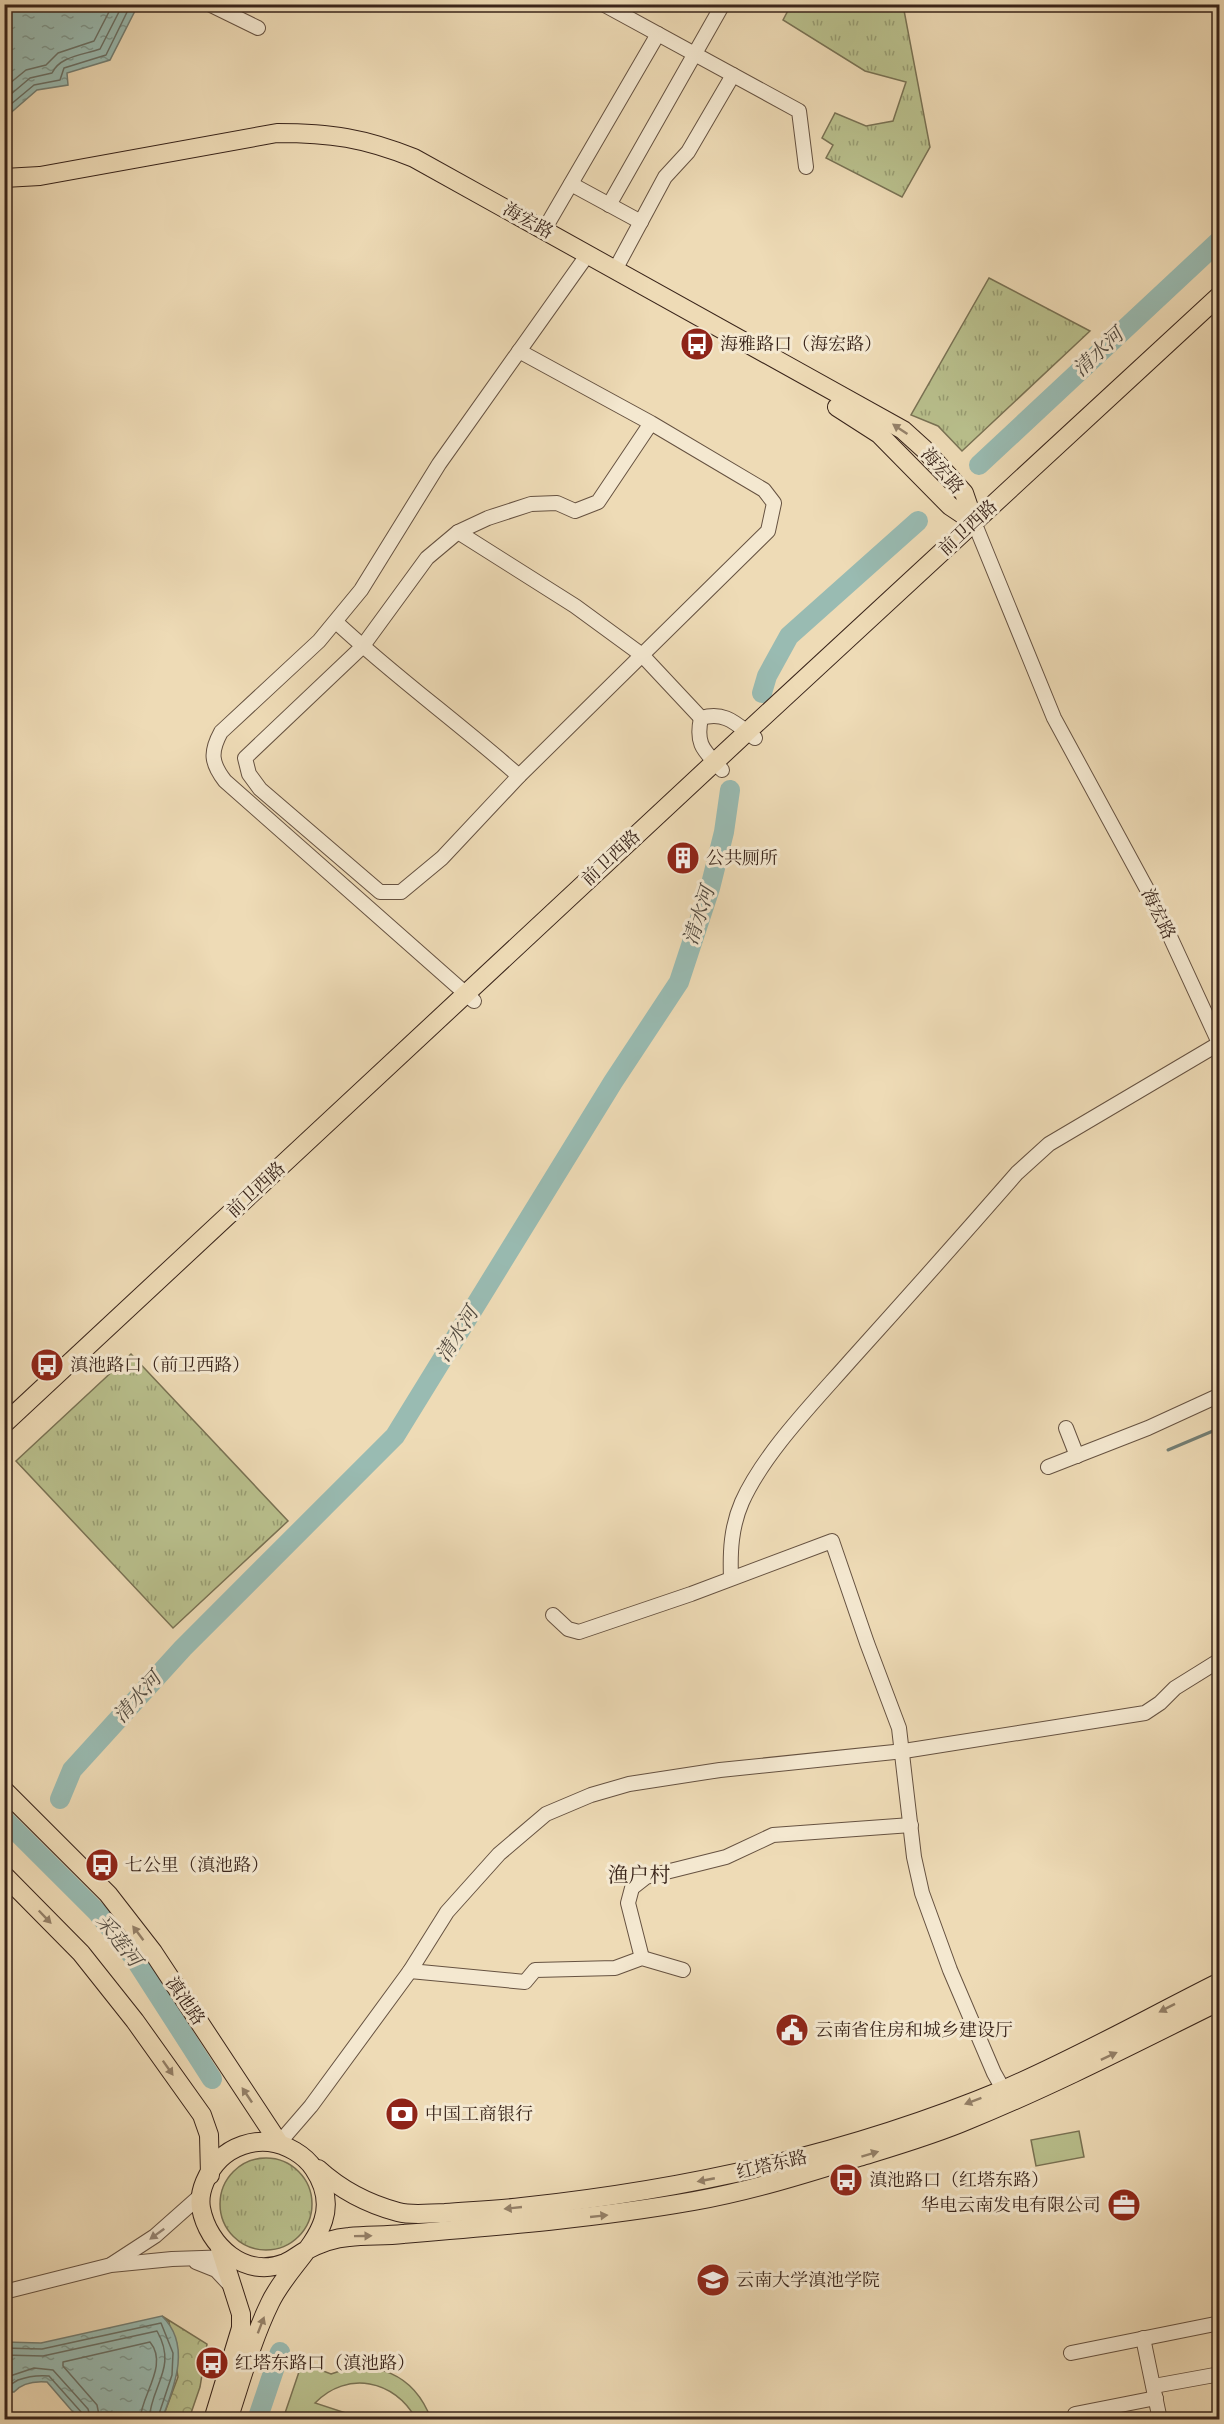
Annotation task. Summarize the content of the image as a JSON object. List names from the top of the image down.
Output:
{
  "streets": {
    "main road": [
      "海宏路",
      "前卫西路",
      "滇池路",
      "红塔东路"
    ]
  },
  "crossings": [
    ["海宏路", "前卫西路"],
    ["滇池路", "红塔东路"]
  ],
  "districts": ["渔户村"],
  "water": ["清水河", "采莲河"],
  "places": {
    "bus stop": [
      "海雅路口（海宏路）",
      "滇池路口（前卫西路）",
      "七公里（滇池路）",
      "滇池路口（红塔东路）",
      "红塔东路口（滇池路）"
    ],
    "building": ["公共厕所"],
    "public building": ["云南省住房和城乡建设厅"],
    "bank": ["中国工商银行"],
    "office": ["华电云南发电有限公司"],
    "school or university": ["云南大学滇池学院"]
  }
}
